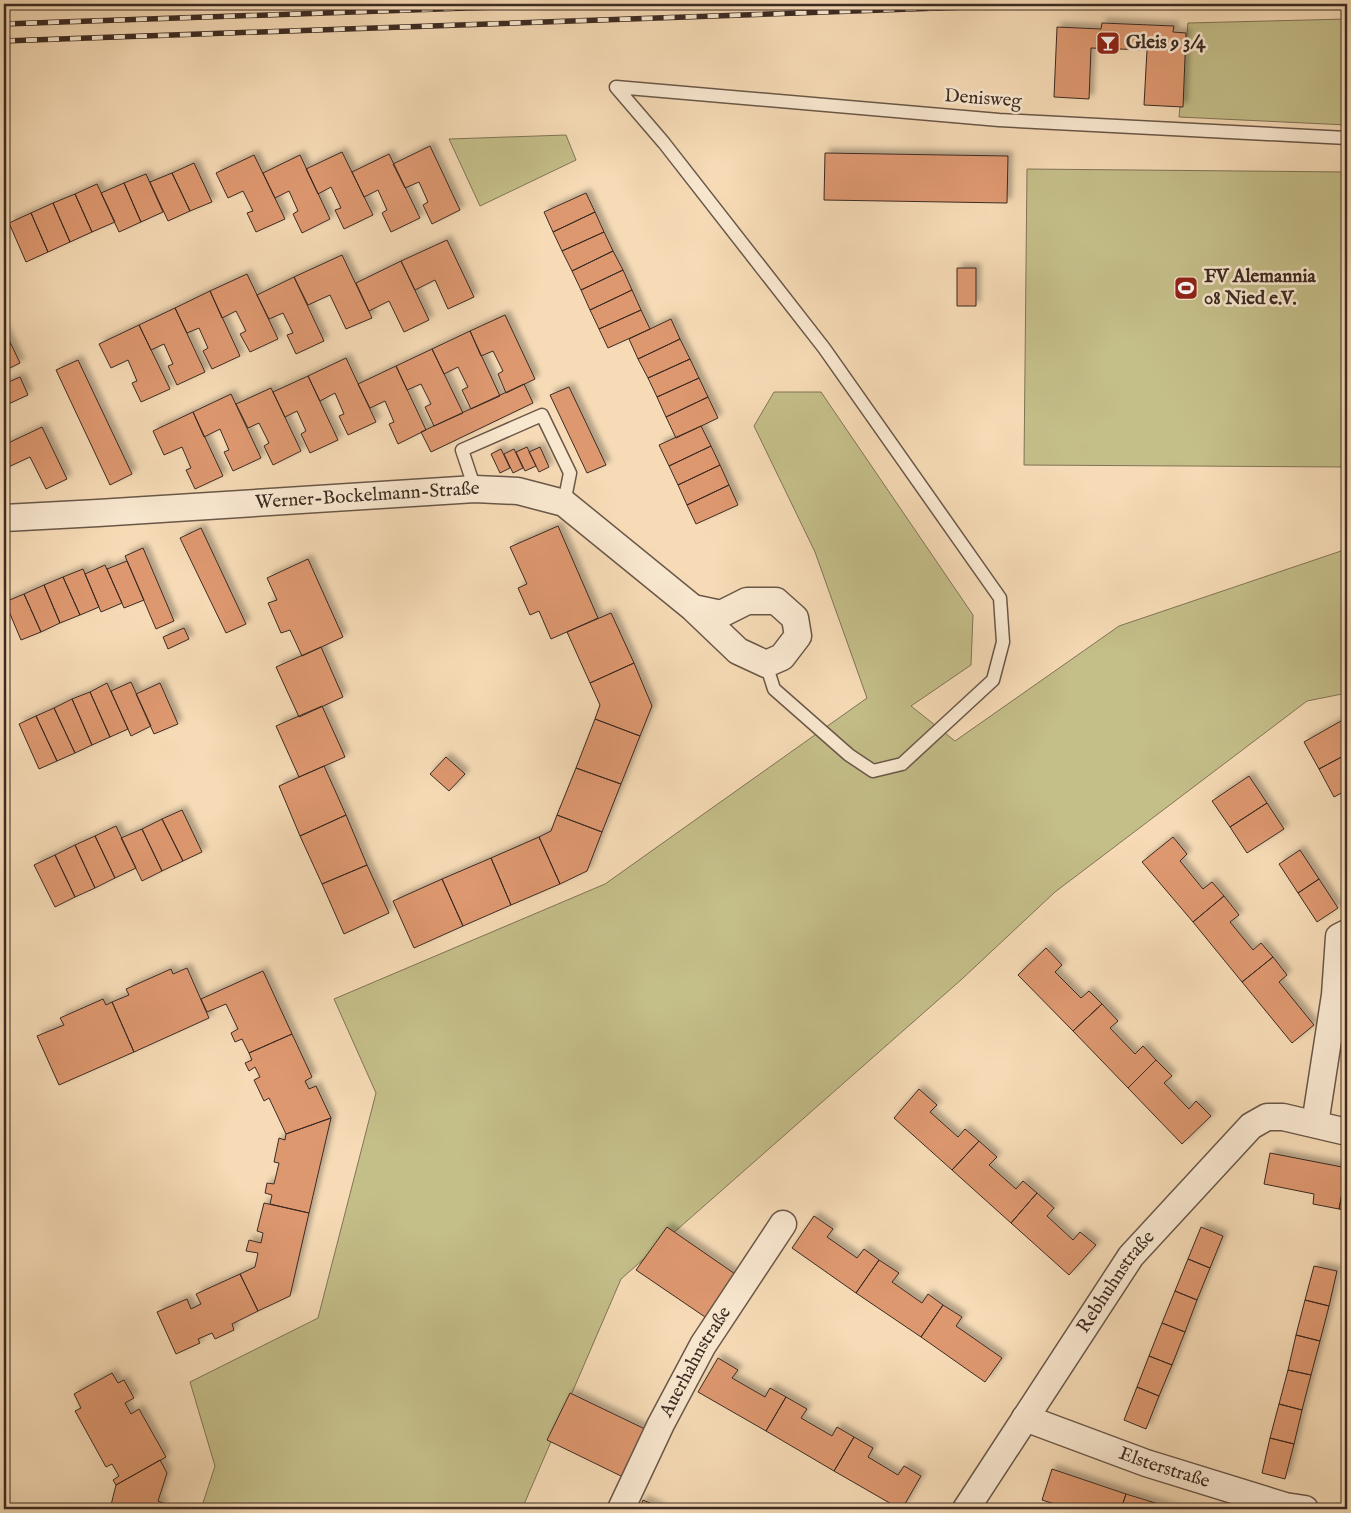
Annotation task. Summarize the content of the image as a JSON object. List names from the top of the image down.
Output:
{
  "streets": {
    "street": [
      "Werner-Bockelmann-Straße",
      "Rebhuhnstraße",
      "Auerhahnstraße",
      "Elsterstraße"
    ],
    "lane": ["Denisweg"]
  },
  "crossings": [
    ["Denisweg", "Werner-Bockelmann-Straße"],
    ["Rebhuhnstraße", "Elsterstraße"]
  ],
  "places": {
    "bar": ["Gleis 9 3/4"],
    "sports": ["FV Alemannia 08 Nied e.V."]
  }
}
